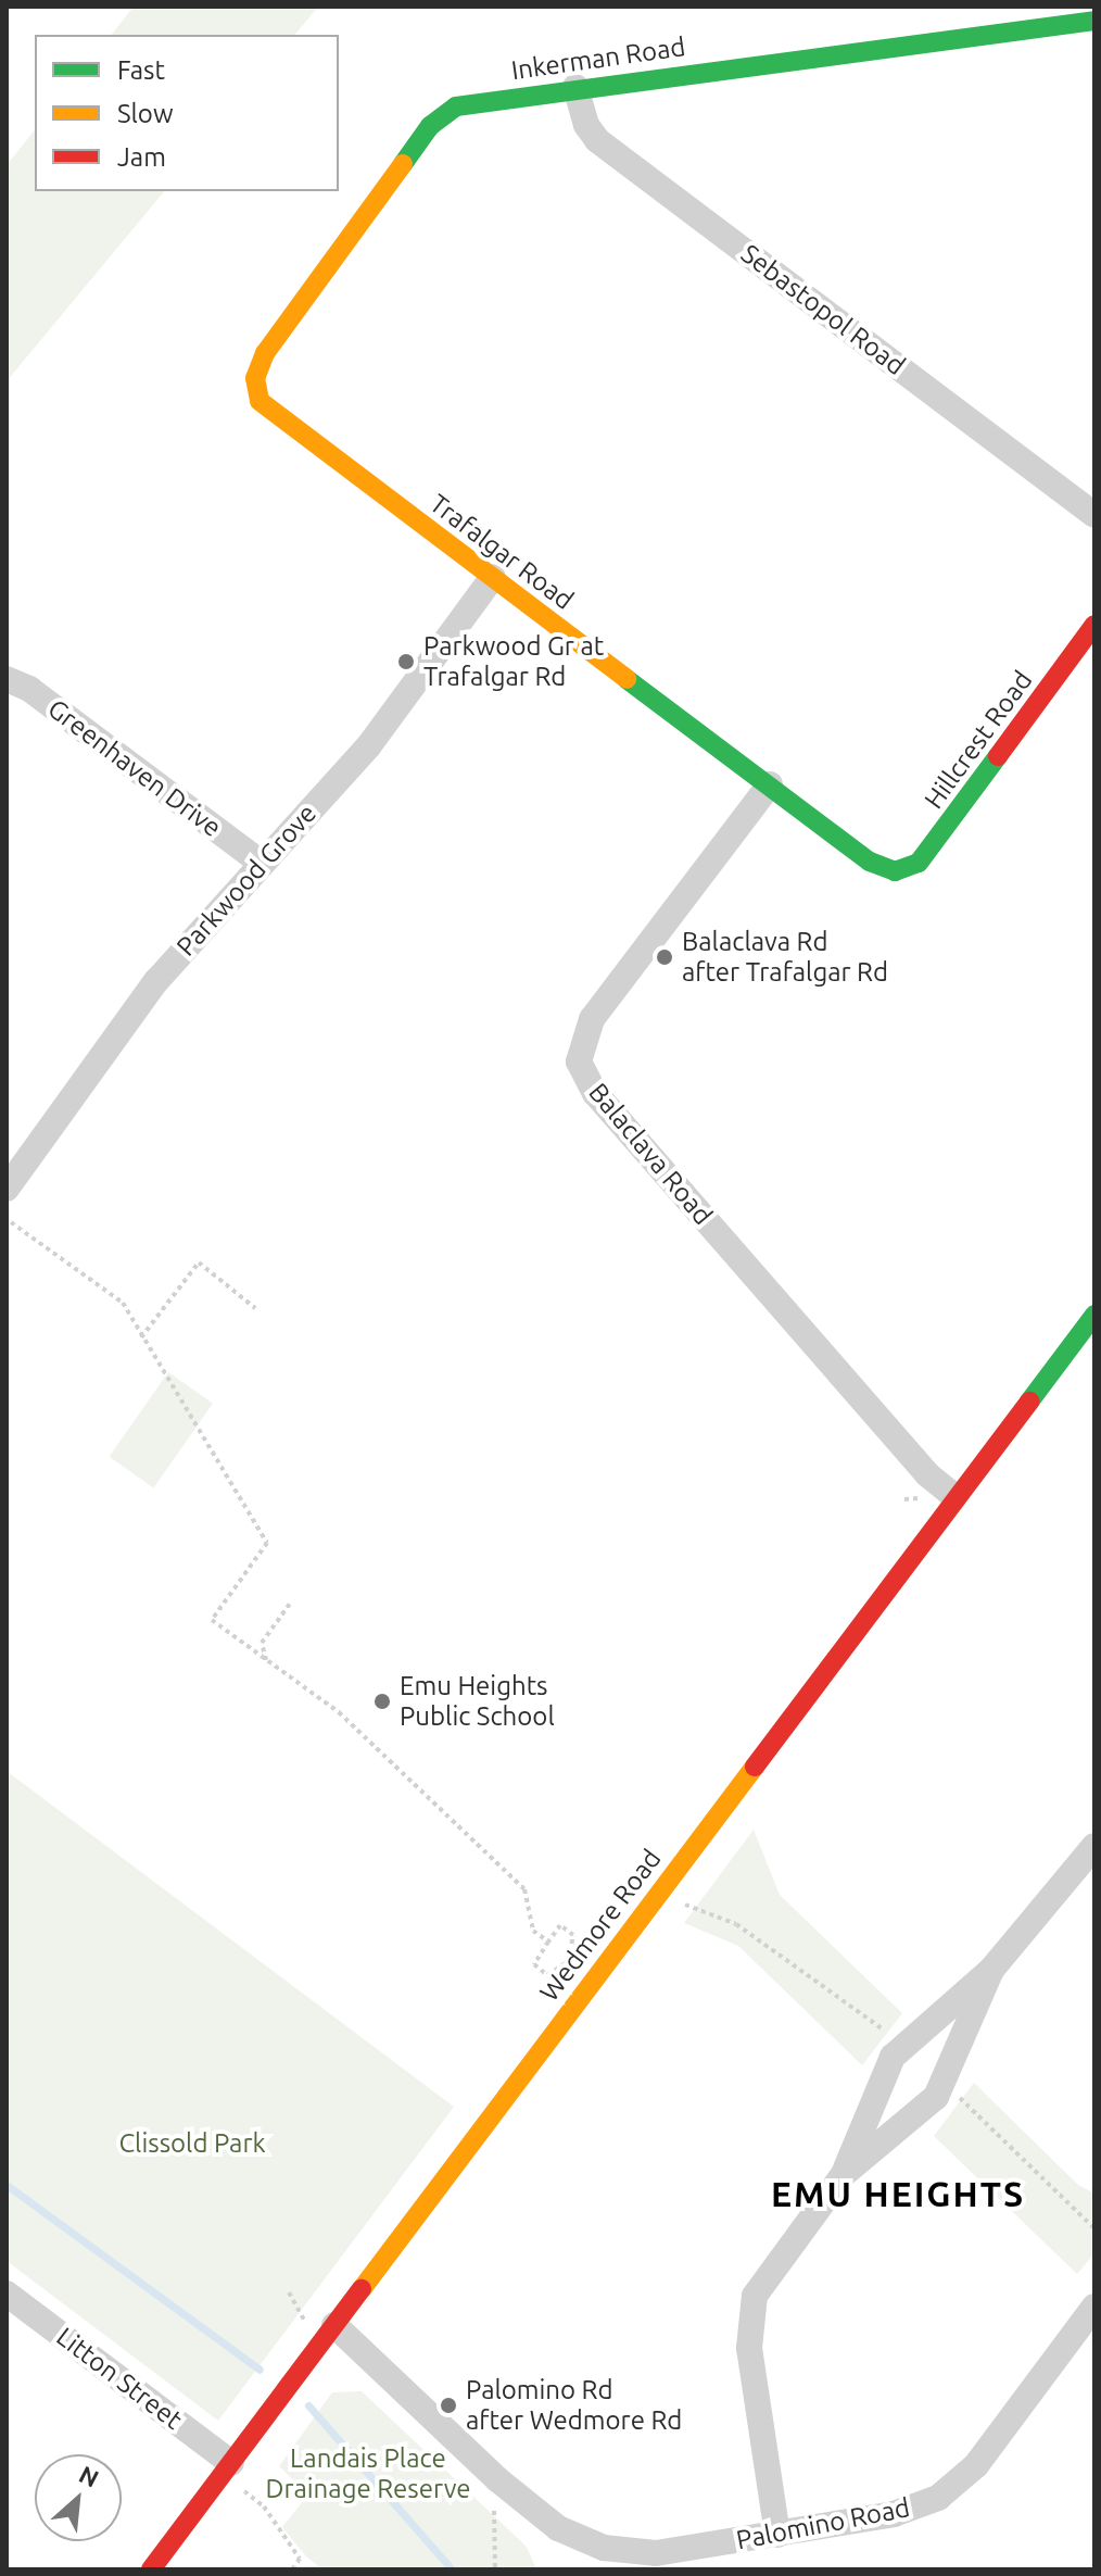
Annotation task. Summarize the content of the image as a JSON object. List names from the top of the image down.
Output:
{
  "streets": {
    "street": [
      "Inkerman Road",
      "Sebastopol Road",
      "Trafalgar Road",
      "Hillcrest Road",
      "Greenhaven Drive",
      "Parkwood Grove",
      "Balaclava Road",
      "Wedmore Road",
      "Litton Street",
      "Palomino Road"
    ]
  },
  "crossings": [
    ["Inkerman Road", "Sebastopol Road"],
    ["Inkerman Road", "Trafalgar Road"],
    ["Trafalgar Road", "Hillcrest Road"],
    ["Trafalgar Road", "Parkwood Grove"],
    ["Trafalgar Road", "Balaclava Road"],
    ["Greenhaven Drive", "Parkwood Grove"],
    ["Balaclava Road", "Wedmore Road"],
    ["Wedmore Road", "Litton Street"],
    ["Wedmore Road", "Palomino Road"]
  ],
  "districts": ["EMU HEIGHTS"],
  "parks": ["Clissold Park", "Landais Place Drainage Reserve"],
  "places": [
    "Parkwood Gr at Trafalgar Rd",
    "Balaclava Rd after Trafalgar Rd",
    "Emu Heights Public School",
    "Palomino Rd after Wedmore Rd"
  ],
  "legend": ["Fast", "Slow", "Jam"],
  "north": "top right"
}
